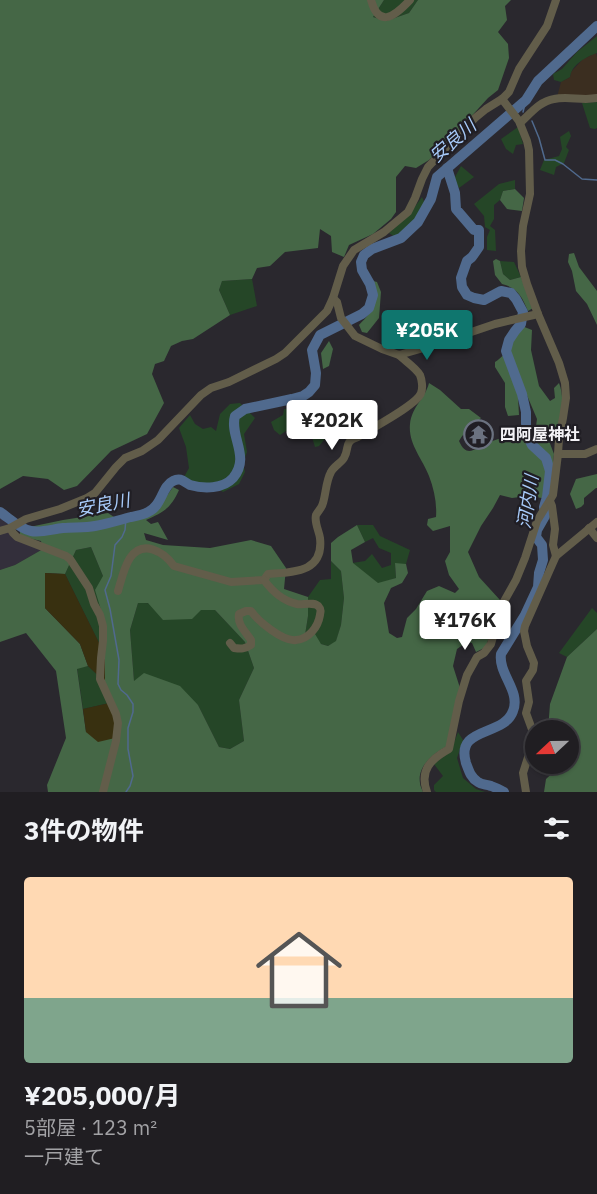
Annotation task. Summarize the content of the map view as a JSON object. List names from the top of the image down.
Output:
{
  "water": ["安良川", "河内川"],
  "places": {
    "temple": ["四阿屋神社"]
  },
  "north": "left",
  "page": {
    "price": ["¥205K", "¥202K", "¥176K"],
    "heading": "3件の物件",
    "list": [
      {
        "name": "¥205,000/月",
        "note": "5部屋 · 123 m² · 一戸建て"
      }
    ]
  }
}
